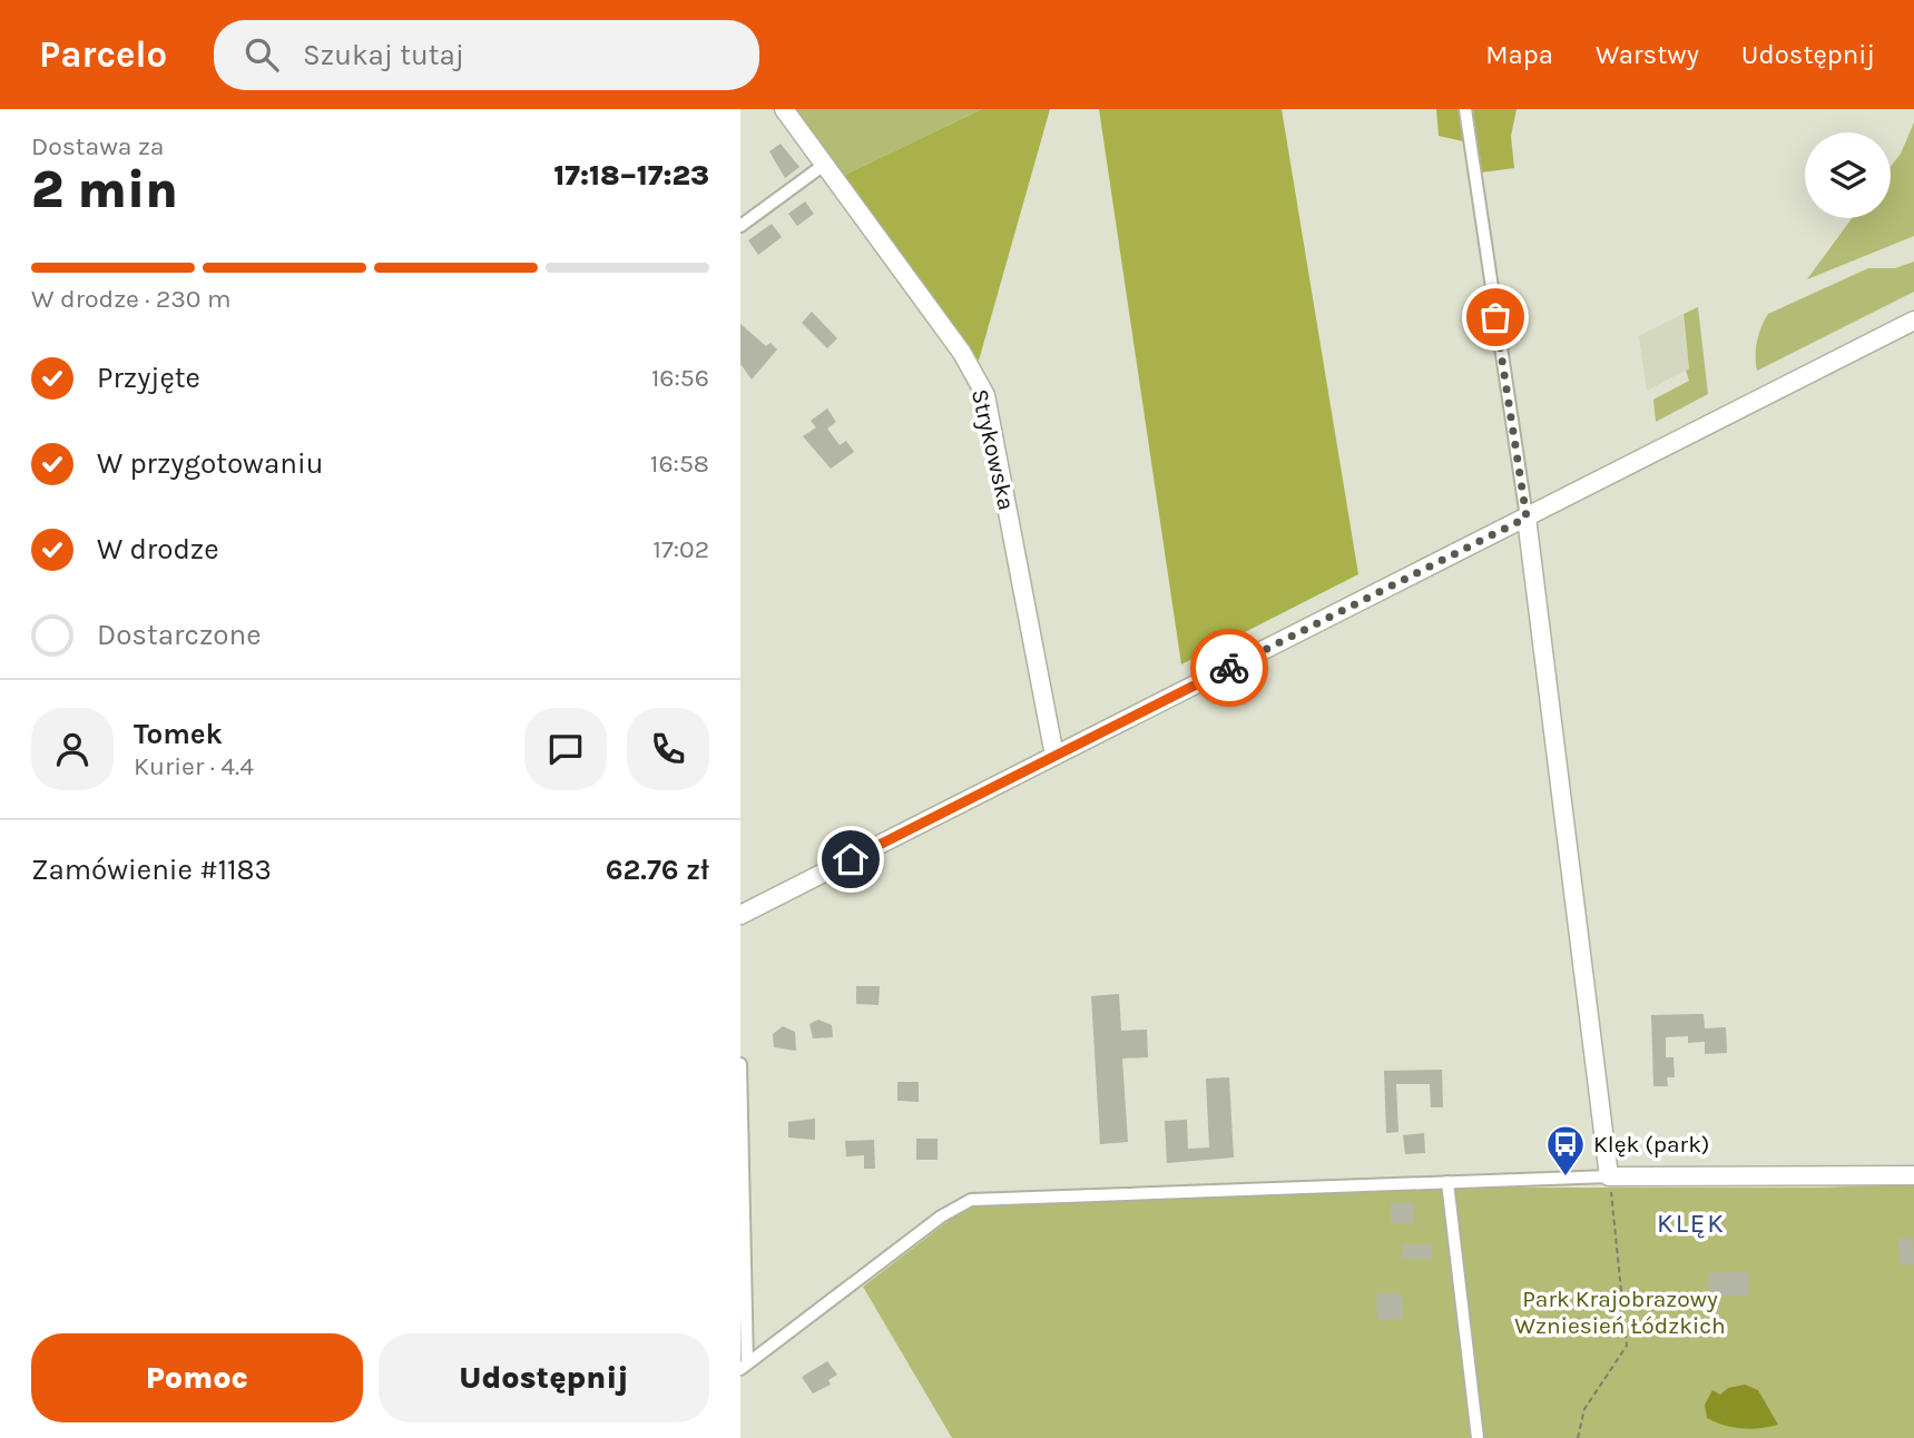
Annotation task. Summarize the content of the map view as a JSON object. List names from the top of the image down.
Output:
{
  "streets": {
    "street": ["Strykowska"]
  },
  "districts": ["KLĘK"],
  "parks": ["Park Krajobrazowy Wzniesień Łódzkich"],
  "places": {
    "bus stop": ["Klęk (park)"]
  },
  "page": {
    "header": "Parcelo",
    "search": "Szukaj tutaj",
    "nav": ["Mapa", "Warstwy", "Udostępnij"],
    "heading": ["2 min", "Dostawa za", "17:18–17:23"],
    "panel": [
      "Tomek",
      "Kurier · 4.4",
      "Zamówienie #1183",
      "62.76 zł"
    ],
    "bar": "W drodze · 230 m",
    "list": [
      ["Przyjęte", "16:56"],
      ["W przygotowaniu", "16:58"],
      ["W drodze", "17:02"],
      "Dostarczone"
    ],
    "buttons": ["Pomoc", "Udostępnij"]
  }
}
